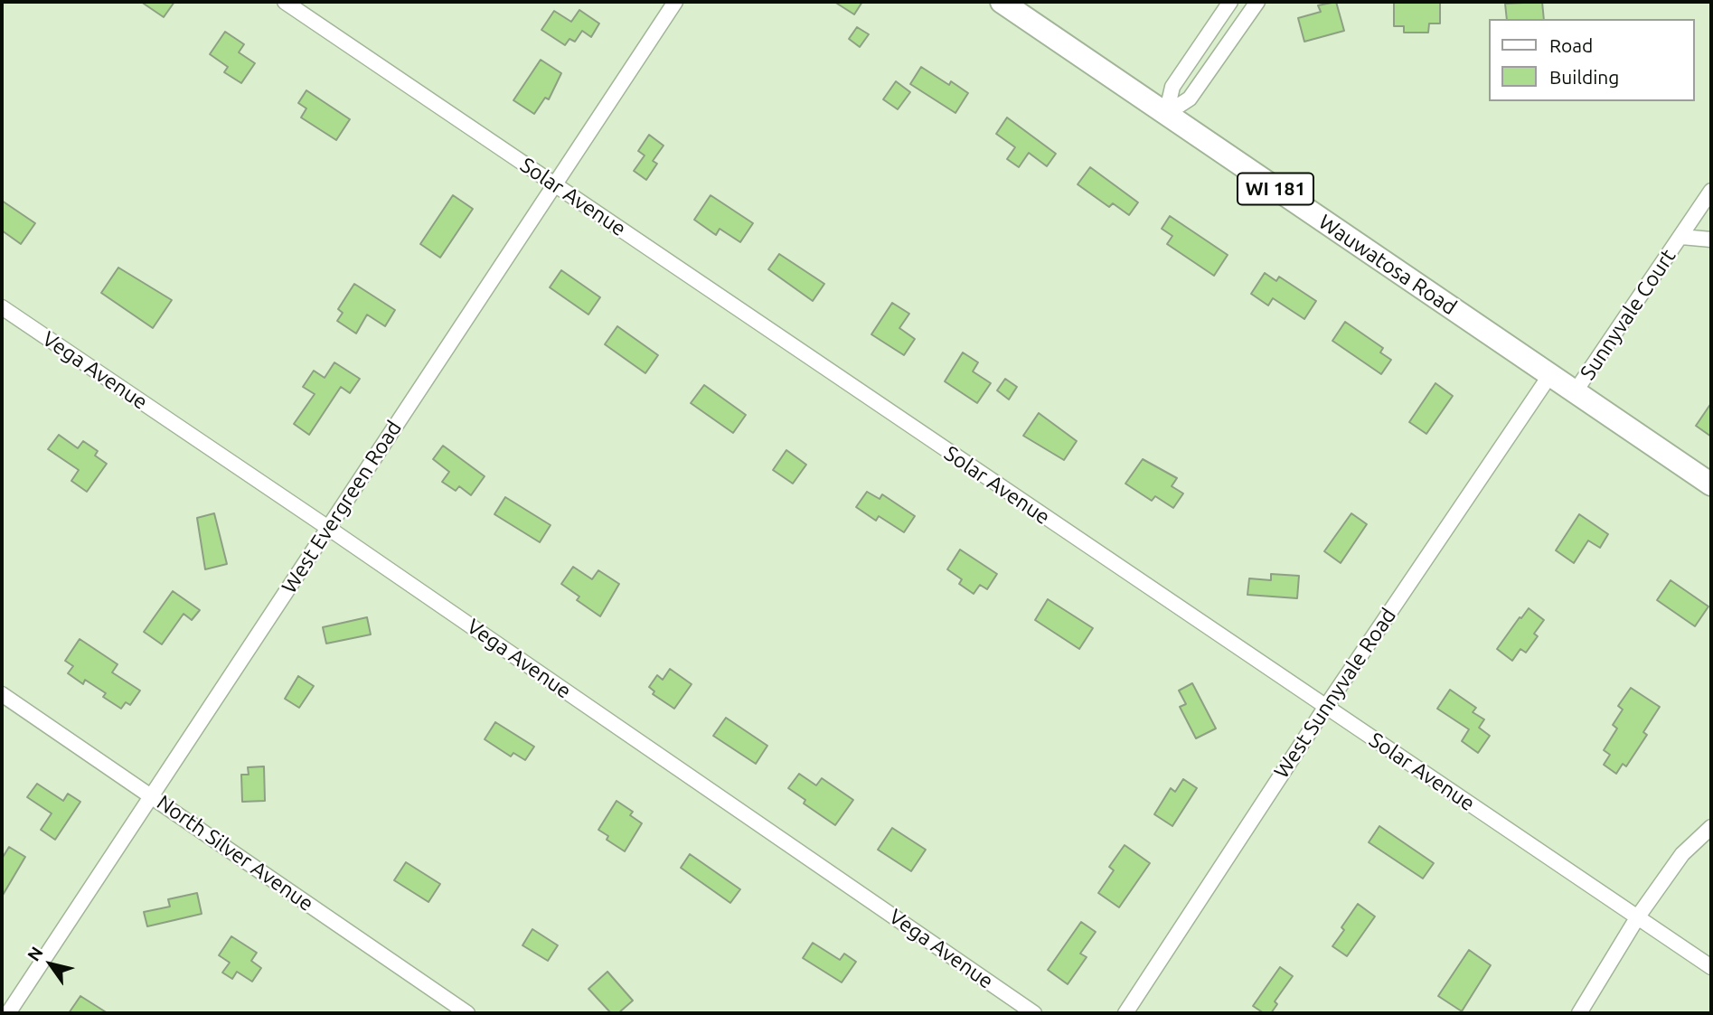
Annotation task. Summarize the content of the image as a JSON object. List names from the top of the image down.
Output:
{
  "streets": {
    "main road": ["WI 181", "Wauwatosa Road"],
    "street": [
      "Solar Avenue",
      "Sunnyvale Court",
      "Vega Avenue",
      "West Evergreen Road",
      "West Sunnyvale Road",
      "North Silver Avenue"
    ]
  },
  "crossings": [
    ["Solar Avenue", "West Evergreen Road"],
    ["Solar Avenue", "West Sunnyvale Road"],
    ["Wauwatosa Road", "Sunnyvale Court"],
    ["Wauwatosa Road", "West Sunnyvale Road"],
    ["Vega Avenue", "West Evergreen Road"],
    ["West Evergreen Road", "North Silver Avenue"]
  ],
  "legend": ["Road", "Building"],
  "north": "top left"
}
